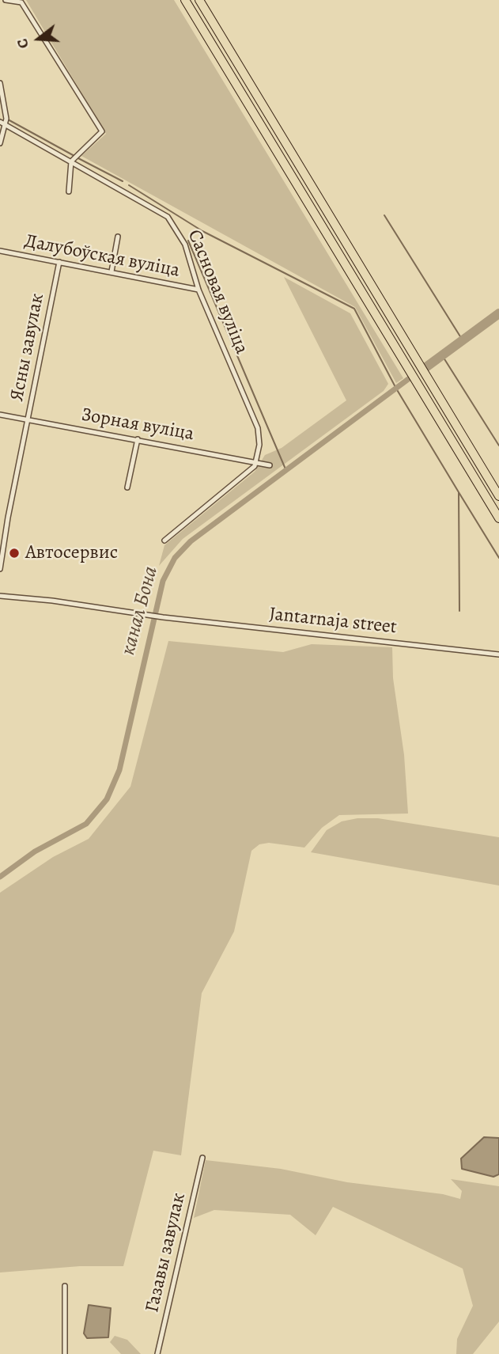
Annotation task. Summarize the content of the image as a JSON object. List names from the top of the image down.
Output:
{
  "streets": {
    "street": [
      "Далубоўская вуліца",
      "Сасновая вуліца",
      "Ясны завулак",
      "Зорная вуліца",
      "Jantarnaja street",
      "Газавы завулак"
    ]
  },
  "crossings": [
    ["Далубоўская вуліца", "Сасновая вуліца"],
    ["Далубоўская вуліца", "Ясны завулак"],
    ["Сасновая вуліца", "Зорная вуліца"],
    ["Ясны завулак", "Зорная вуліца"]
  ],
  "water": ["канал Бона"],
  "places": ["Автосервис"],
  "north": "left"
}
